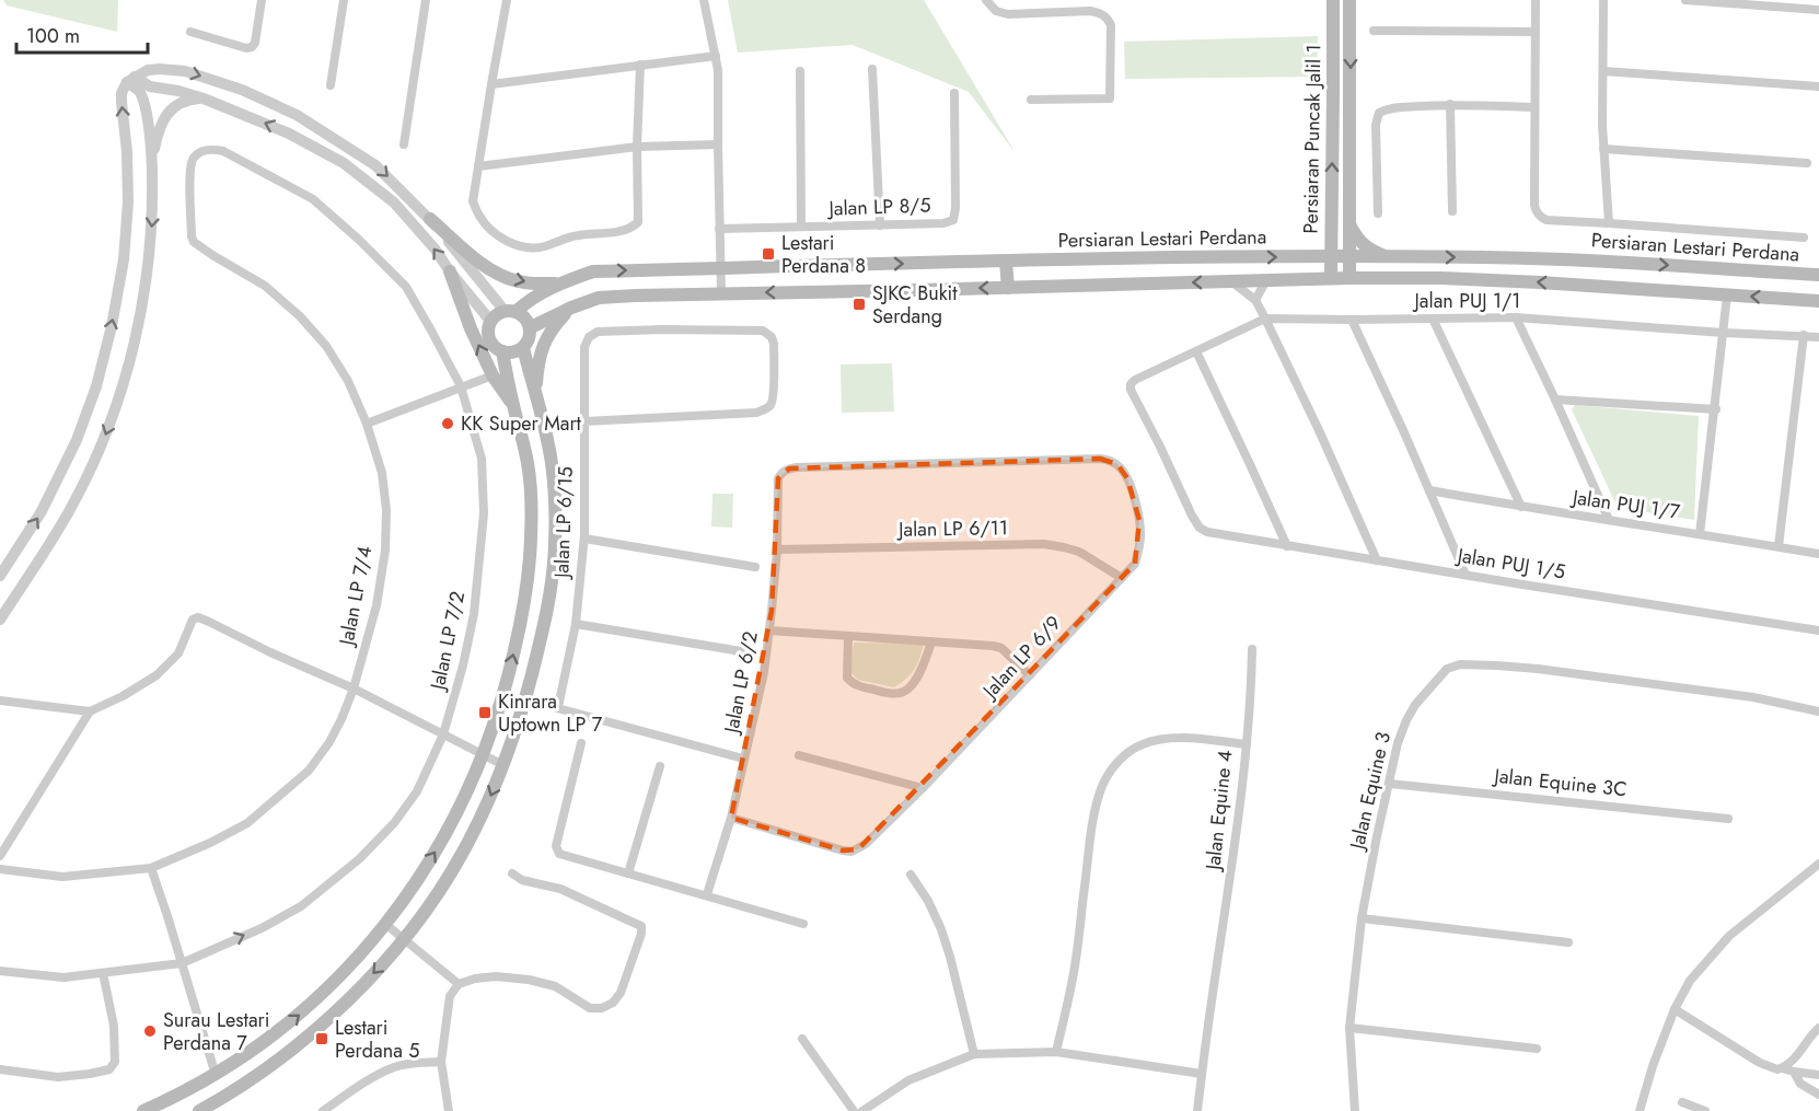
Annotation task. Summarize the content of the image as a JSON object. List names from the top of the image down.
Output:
{
  "streets": {
    "main road": ["Persiaran Puncak Jalil 1", "Persiaran Lestari Perdana"],
    "street": [
      "Jalan LP 8/5",
      "Jalan PUJ 1/1",
      "Jalan PUJ 1/7",
      "Jalan LP 6/15",
      "Jalan LP 6/11",
      "Jalan PUJ 1/5",
      "Jalan LP 7/4",
      "Jalan LP 7/2",
      "Jalan LP 6/9",
      "Jalan LP 6/2",
      "Jalan Equine 3C",
      "Jalan Equine 3",
      "Jalan Equine 4"
    ]
  },
  "crossings": [
    ["Persiaran Puncak Jalil 1", "Persiaran Lestari Perdana"],
    ["Jalan PUJ 1/1", "Jalan PUJ 1/5"],
    ["Jalan LP 6/11", "Jalan LP 6/9"],
    ["Jalan LP 6/11", "Jalan LP 6/2"],
    ["Jalan LP 7/4", "Jalan LP 7/2"],
    ["Jalan LP 6/9", "Jalan LP 6/2"],
    ["Jalan Equine 3C", "Jalan Equine 3"]
  ],
  "places": {
    "transit": [
      "Lestari Perdana 8",
      "SJKC Bukit Serdang",
      "Kinrara Uptown LP 7",
      "Lestari Perdana 5"
    ],
    "other": ["KK Super Mart", "Surau Lestari Perdana 7"]
  },
  "scale_bar": "100 m"
}
